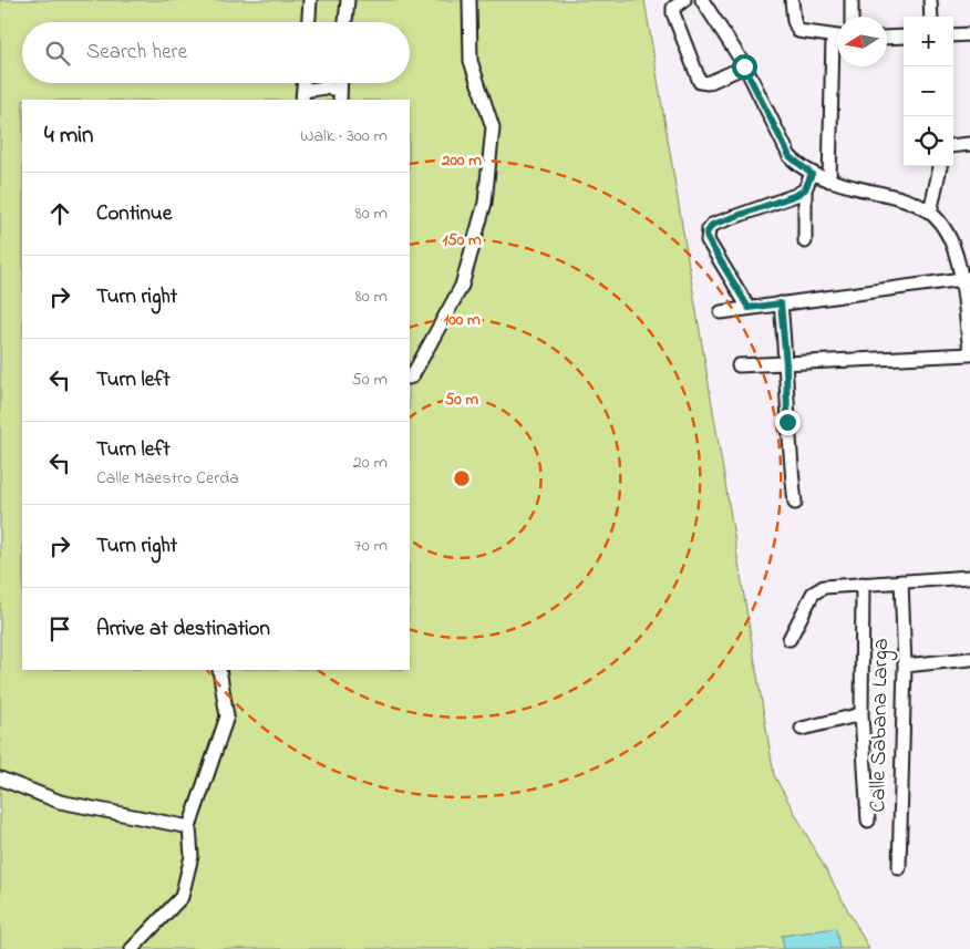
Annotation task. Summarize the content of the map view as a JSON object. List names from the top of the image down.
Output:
{
  "streets": {
    "street": ["Calle Sabana Larga"]
  },
  "north": "left",
  "page": {
    "map_buttons": ["+", "−"],
    "search": "Search here",
    "heading": ["4 min", "Walk · 300 m"],
    "list": [
      ["Continue", "80 m"],
      ["Turn right", "80 m"],
      ["Turn left", "50 m"],
      ["Turn left", "Calle Maestro Cerda", "20 m"],
      ["Turn right", "70 m"],
      "Arrive at destination"
    ]
  },
  "rings": [
    "200 m",
    "150 m",
    "100 m",
    "50 m"
  ]
}
